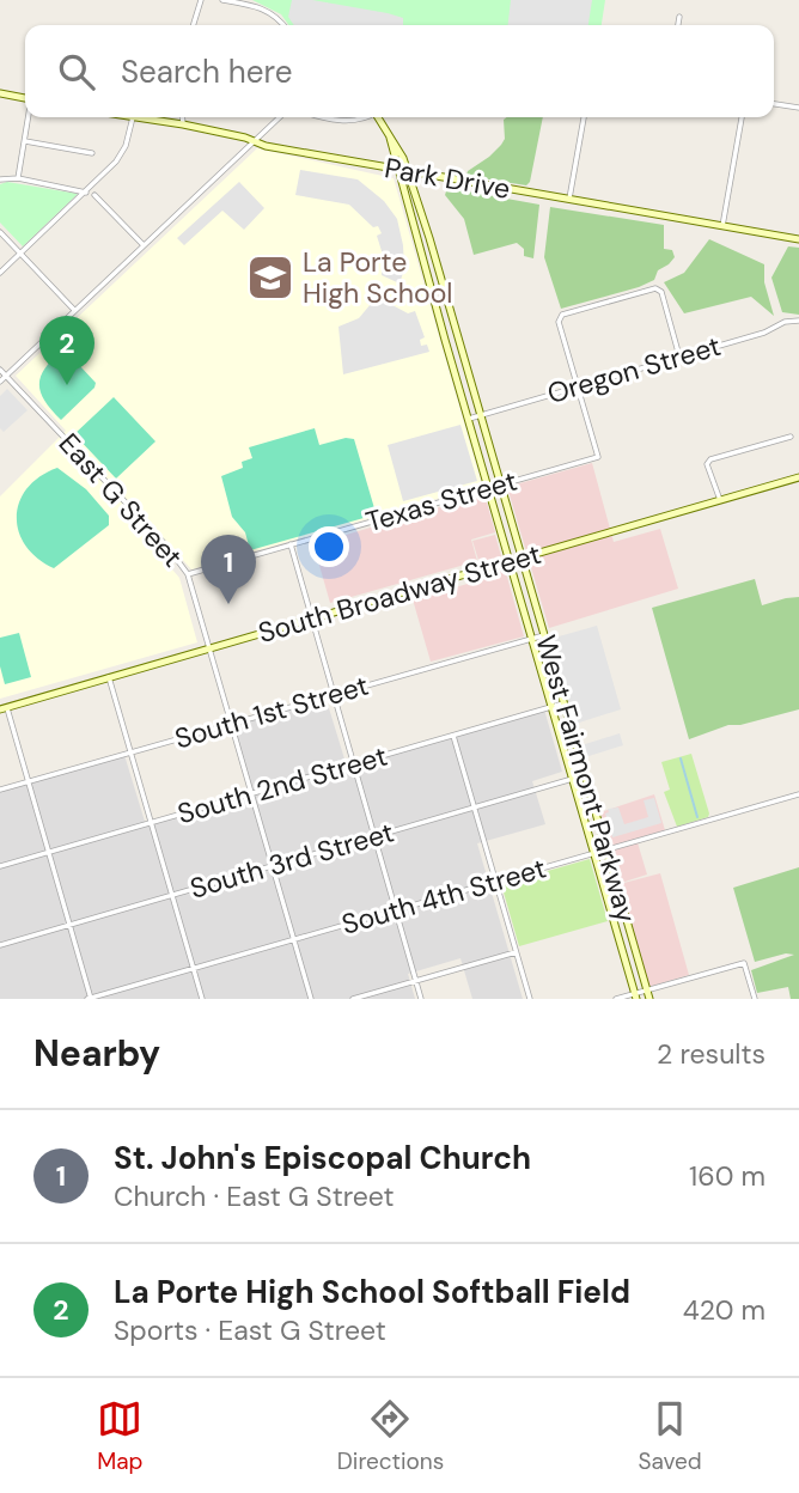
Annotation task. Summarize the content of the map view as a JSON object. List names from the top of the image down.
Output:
{
  "streets": {
    "main road": ["Park Drive", "South Broadway Street", "West Fairmont Parkway"],
    "street": [
      "Oregon Street",
      "East G Street",
      "Texas Street",
      "South 1st Street",
      "South 2nd Street",
      "South 3rd Street",
      "South 4th Street"
    ]
  },
  "crossings": [
    ["Park Drive", "West Fairmont Parkway"],
    ["Oregon Street", "Texas Street"],
    ["Oregon Street", "West Fairmont Parkway"],
    ["East G Street", "Texas Street"],
    ["East G Street", "South Broadway Street"],
    ["East G Street", "South 1st Street"],
    ["East G Street", "South 2nd Street"],
    ["East G Street", "South 3rd Street"],
    ["East G Street", "South 4th Street"],
    ["Texas Street", "West Fairmont Parkway"],
    ["South Broadway Street", "West Fairmont Parkway"],
    ["South 1st Street", "West Fairmont Parkway"],
    ["West Fairmont Parkway", "South 2nd Street"],
    ["West Fairmont Parkway", "South 3rd Street"],
    ["West Fairmont Parkway", "South 4th Street"]
  ],
  "places": {
    "school or university": ["La Porte High School"]
  },
  "page": {
    "search": "Search here",
    "pins": ["2", "1"],
    "heading": ["Nearby", "2 results"],
    "list": [
      {
        "mark": "1",
        "name": "St. John's Episcopal Church",
        "note": "Church · East G Street",
        "value": "160 m"
      },
      {
        "mark": "2",
        "name": "La Porte High School Softball Field",
        "note": "Sports · East G Street",
        "value": "420 m"
      }
    ],
    "nav": ["Map", "Directions", "Saved"]
  }
}
